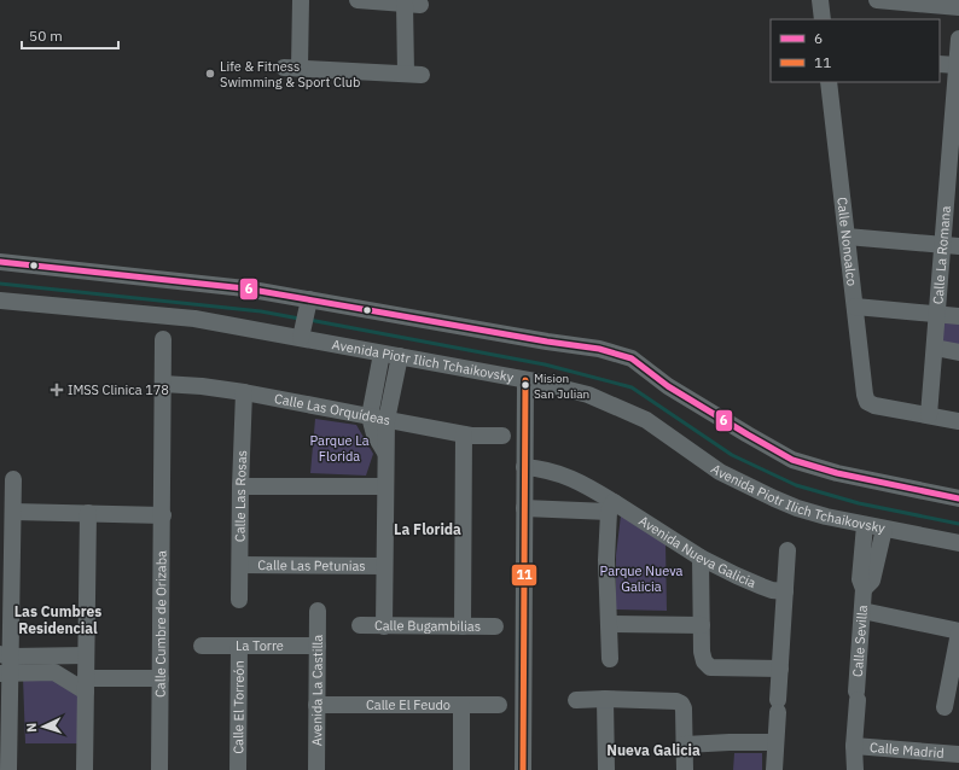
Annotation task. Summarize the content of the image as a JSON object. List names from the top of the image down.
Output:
{
  "streets": {
    "street": [
      "Calle Nonoalco",
      "Calle La Romana",
      "Avenida Piotr Ilich Tchaikovsky",
      "Calle Las Orquídeas",
      "Calle Las Rosas",
      "Avenida Nueva Galicia",
      "Calle Las Petunias",
      "Calle Cumbre de Orizaba",
      "Calle Bugambilias",
      "Calle Sevilla",
      "La Torre",
      "Avenida La Castilla",
      "Calle El Feudo",
      "Calle El Torreón",
      "Calle Madrid"
    ]
  },
  "crossings": [
    ["Calle Nonoalco", "Calle La Romana"],
    ["Avenida Piotr Ilich Tchaikovsky", "Calle Sevilla"],
    ["Calle Las Orquídeas", "Calle Las Rosas"],
    ["Calle Las Orquídeas", "Calle Cumbre de Orizaba"],
    ["Calle Las Rosas", "Calle Las Petunias"],
    ["Calle Sevilla", "Calle Madrid"],
    ["La Torre", "Avenida La Castilla"],
    ["La Torre", "Calle El Torreón"],
    ["Avenida La Castilla", "Calle El Feudo"]
  ],
  "districts": ["La Florida", "Las Cumbres Residencial", "Nueva Galicia"],
  "parks": ["Parque La Florida", "Parque Nueva Galicia"],
  "places": {
    "other": ["Life & Fitness Swimming & Sport Club", "Mision San Julian"],
    "health": ["IMSS Clinica 178"]
  },
  "lines": ["transit line 6", "transit line 11"],
  "legend": ["6", "11"],
  "scale_bar": "50 m",
  "north": "left"
}
